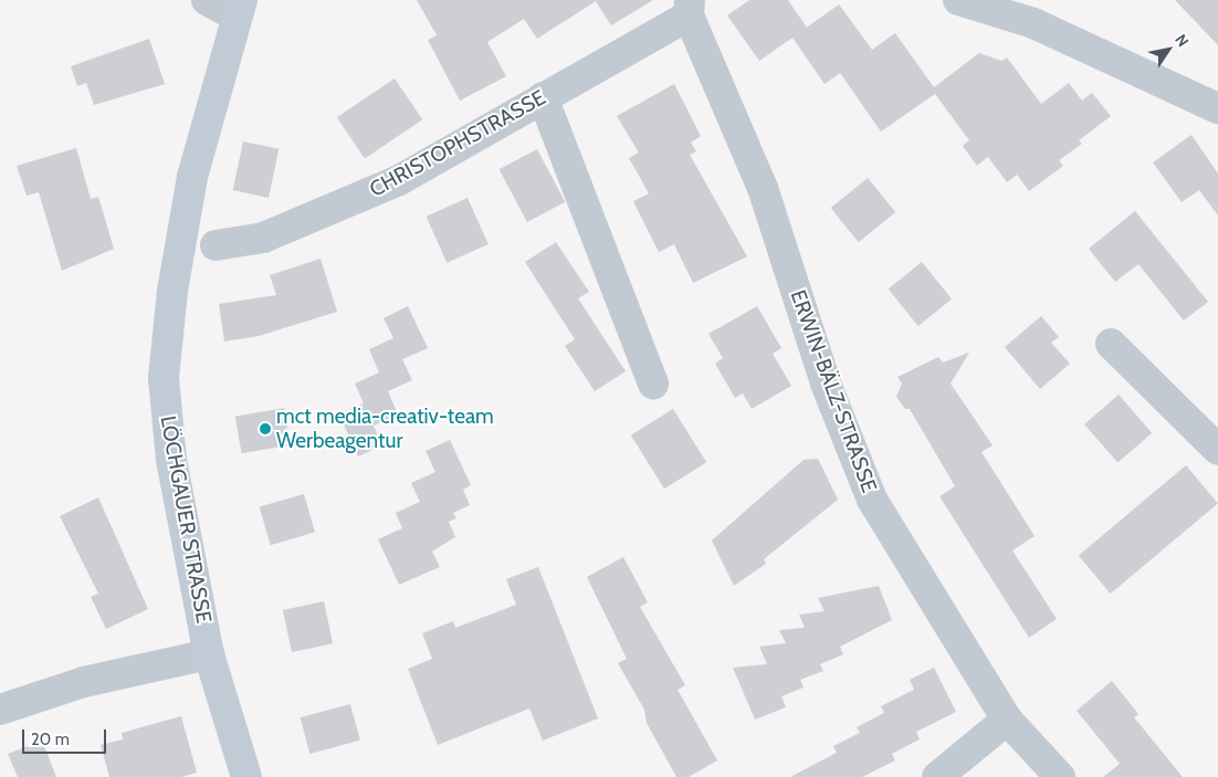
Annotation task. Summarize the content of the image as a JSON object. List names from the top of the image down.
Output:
{
  "streets": {
    "main road": ["LÖCHGAUER STRASSE"],
    "street": ["CHRISTOPHSTRASSE", "ERWIN-BÄLZ-STRASSE"]
  },
  "crossings": [
    ["CHRISTOPHSTRASSE", "ERWIN-BÄLZ-STRASSE"]
  ],
  "places": ["mct media-creativ-team Werbeagentur"],
  "scale_bar": "20 m",
  "north": "top right"
}
